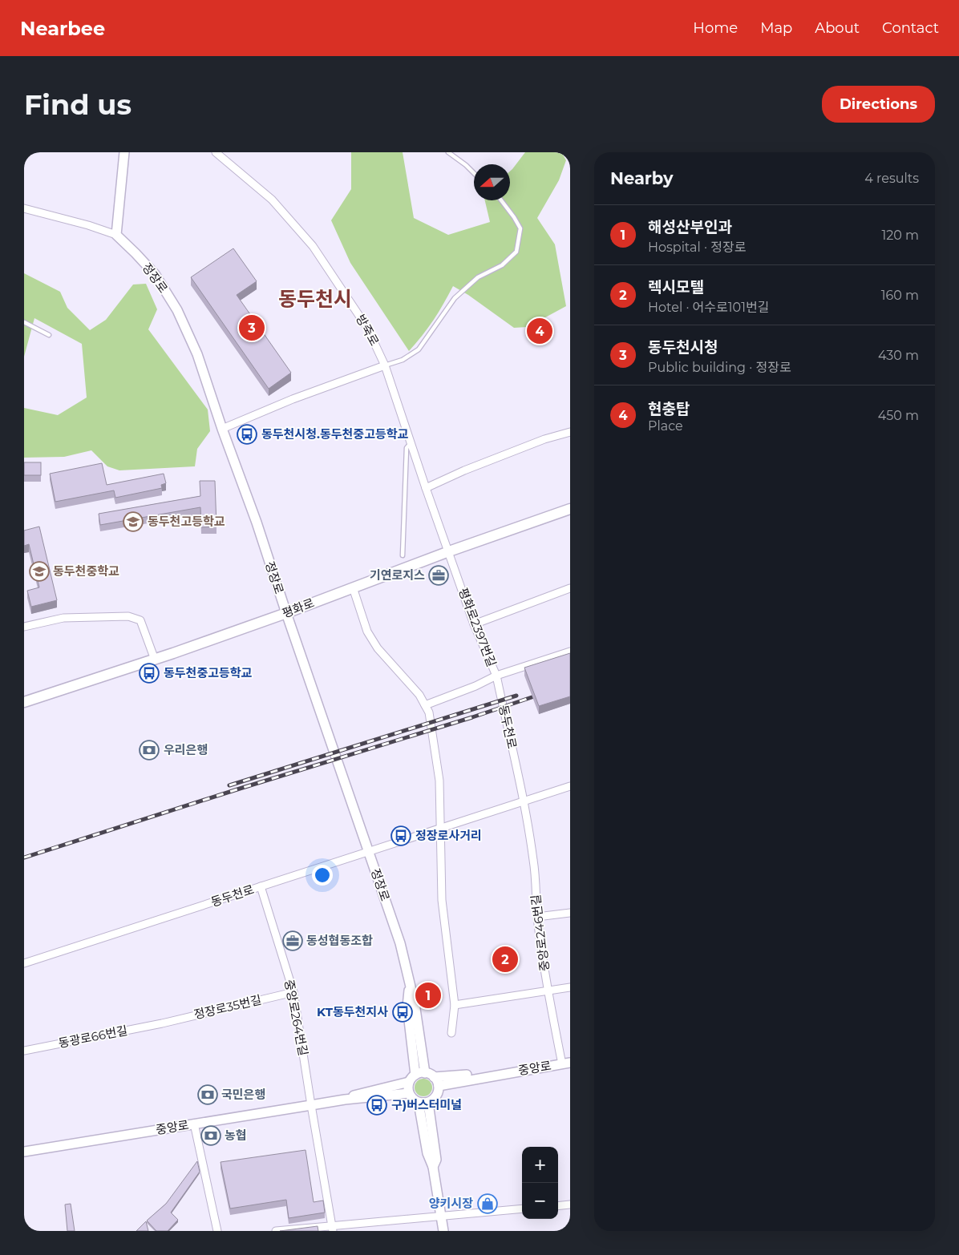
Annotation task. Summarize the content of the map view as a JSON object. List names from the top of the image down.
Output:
{
  "streets": {
    "main road": ["평화로"],
    "street": [
      "정장로",
      "방죽로",
      "평화로2397번길",
      "동두천로",
      "중앙로246번길",
      "정장로35번길",
      "중앙로264번길",
      "동광로66번길",
      "중앙로"
    ]
  },
  "crossings": [
    ["정장로", "평화로"],
    ["정장로", "동두천로"],
    ["방죽로", "평화로"],
    ["방죽로", "평화로2397번길"],
    ["평화로", "평화로2397번길"],
    ["평화로2397번길", "동두천로"],
    ["동두천로", "중앙로246번길"],
    ["동두천로", "중앙로264번길"],
    ["중앙로246번길", "중앙로"],
    ["정장로35번길", "중앙로264번길"],
    ["정장로35번길", "동광로66번길"],
    ["중앙로264번길", "중앙로"]
  ],
  "districts": ["동두천시"],
  "places": {
    "bus stop": [
      "동두천시청.동두천중고등학교",
      "동두천중고등학교",
      "정장로사거리",
      "KT동두천지사",
      "구)버스터미널"
    ],
    "school or university": ["동두천고등학교", "동두천중학교"],
    "office": ["기연로지스", "동성협동조합"],
    "bank": ["우리은행", "국민은행", "농협"],
    "shop": ["양키시장"]
  },
  "north": "left",
  "page": {
    "header": "Nearbee",
    "nav": [
      "Home",
      "Map",
      "About",
      "Contact"
    ],
    "buttons": "Directions",
    "title": "Find us",
    "heading": ["Nearby", "4 results"],
    "list": [
      {
        "mark": "1",
        "name": "해성산부인과",
        "note": "Hospital · 정장로",
        "value": "120 m"
      },
      {
        "mark": "2",
        "name": "렉시모텔",
        "note": "Hotel · 어수로101번길",
        "value": "160 m"
      },
      {
        "mark": "3",
        "name": "동두천시청",
        "note": "Public building · 정장로",
        "value": "430 m"
      },
      {
        "mark": "4",
        "name": "현충탑",
        "note": "Place",
        "value": "450 m"
      }
    ],
    "pins": [
      "3",
      "4",
      "2",
      "1"
    ],
    "map_buttons": ["+", "−"]
  }
}
